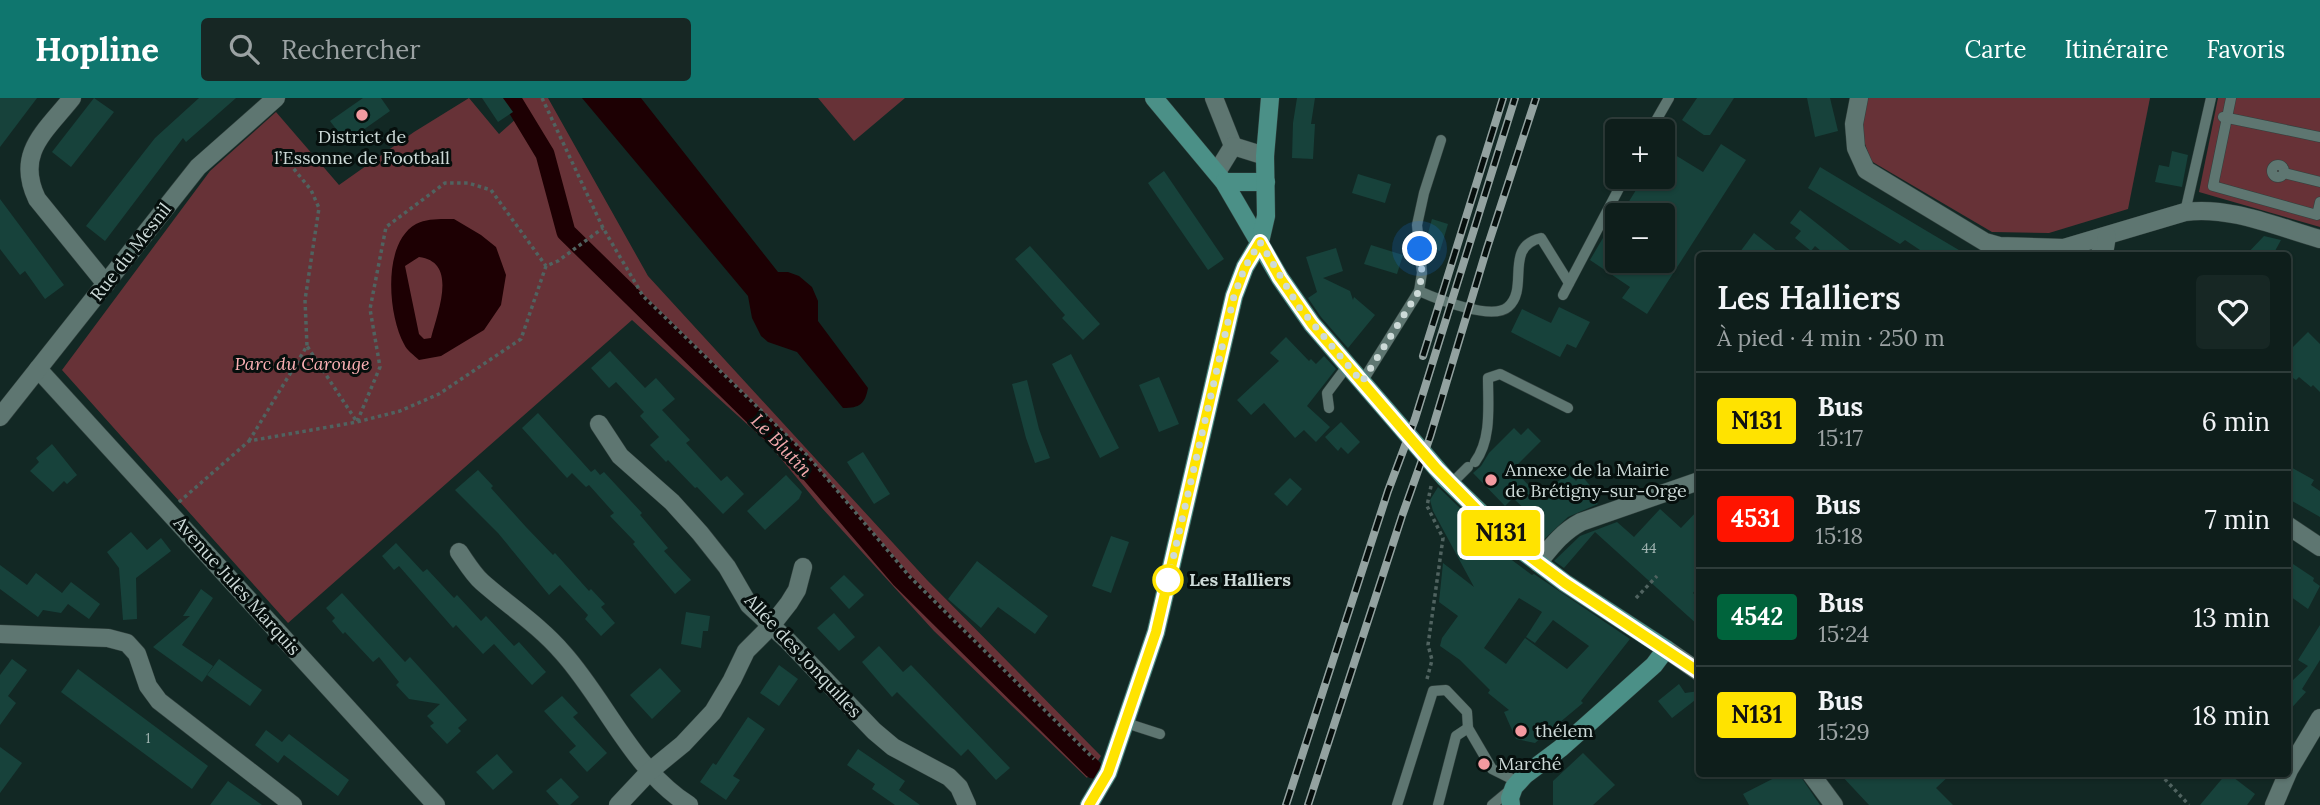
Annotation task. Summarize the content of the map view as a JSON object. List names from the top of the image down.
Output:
{
  "streets": {
    "street": ["Rue du Mesnil", "Avenue Jules Marquis", "Allée des Jonquilles"]
  },
  "crossings": [
    ["Rue du Mesnil", "Avenue Jules Marquis"]
  ],
  "water": ["Le Blutin"],
  "parks": ["Parc du Carouge"],
  "places": [
    "District de l’Essonne de Football",
    "Annexe de la Mairie de Brétigny-sur-Orge",
    "Les Halliers",
    "thélem",
    "Marché"
  ],
  "lines": ["bus line N131"],
  "house_numbers": ["44", "1"],
  "page": {
    "header": "Hopline",
    "search": "Rechercher",
    "nav": ["Carte", "Itinéraire", "Favoris"],
    "on_map": "N131",
    "map_buttons": ["+", "−"],
    "heading": ["Les Halliers", "À pied · 4 min · 250 m"],
    "list": [
      {
        "mark": "N131",
        "name": "Bus",
        "note": "15:17",
        "value": "6 min"
      },
      {
        "mark": "4531",
        "name": "Bus",
        "note": "15:18",
        "value": "7 min"
      },
      {
        "mark": "4542",
        "name": "Bus",
        "note": "15:24",
        "value": "13 min"
      },
      {
        "mark": "N131",
        "name": "Bus",
        "note": "15:29",
        "value": "18 min"
      }
    ]
  }
}
